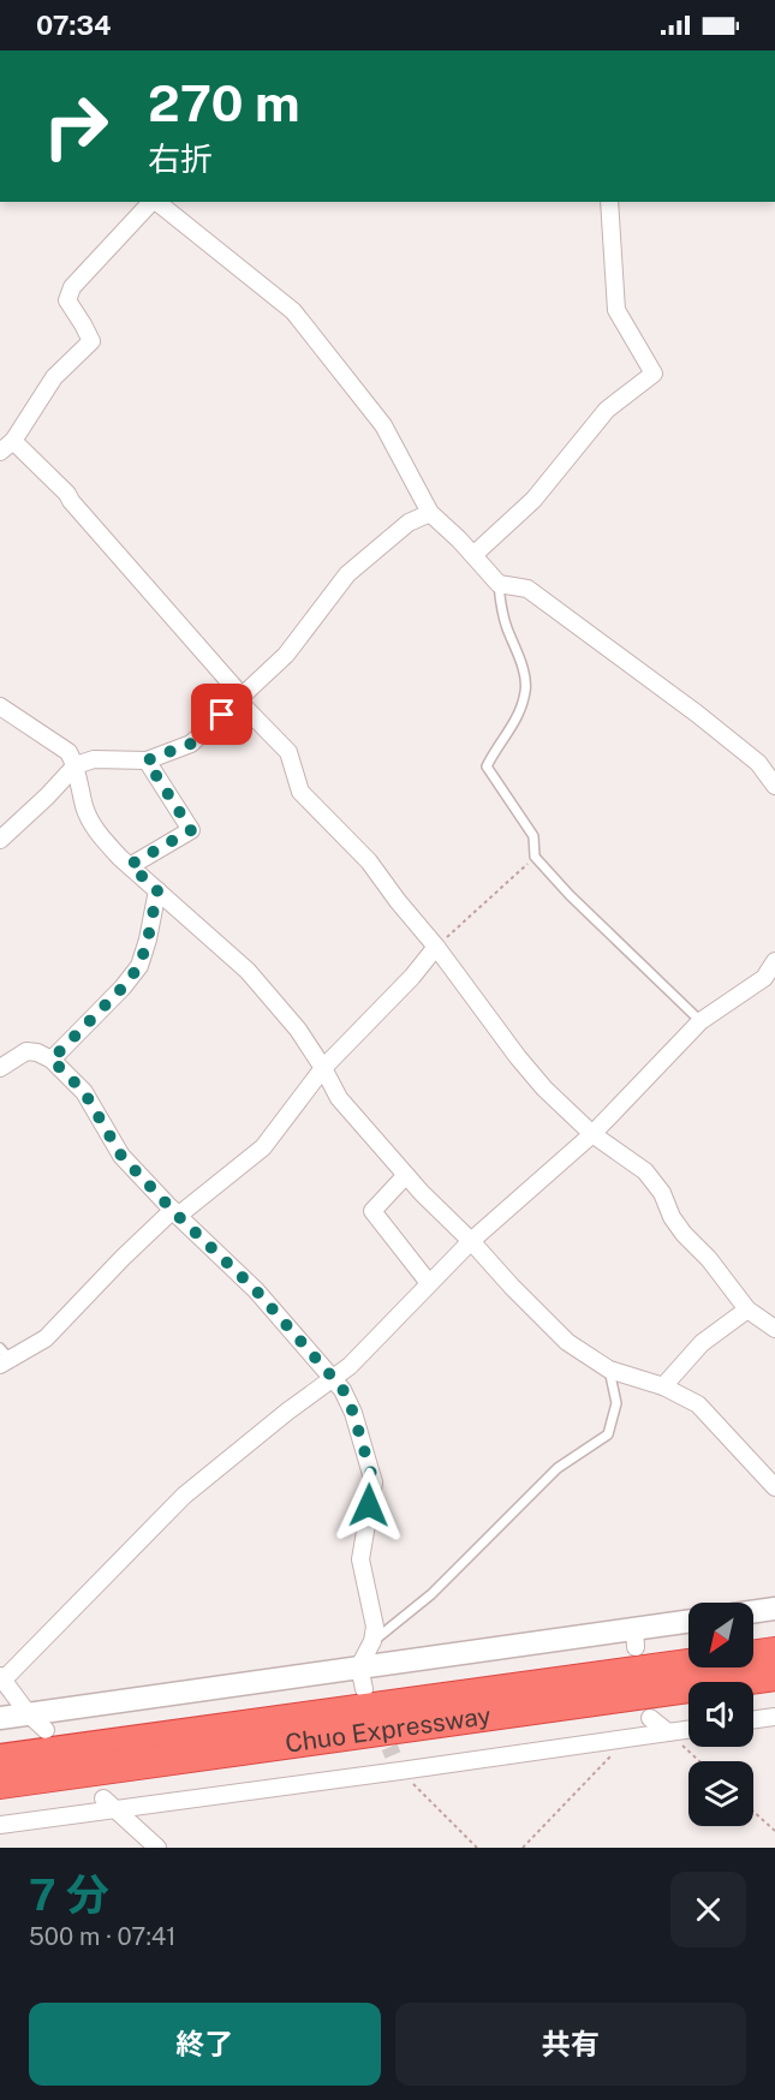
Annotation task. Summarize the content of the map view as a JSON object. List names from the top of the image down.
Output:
{
  "streets": {
    "highway": ["Chuo Expressway"]
  },
  "north": "bottom left",
  "page": {
    "status": "07:34",
    "turn": ["270 m", "右折"],
    "heading": ["7 分", "500 m · 07:41"],
    "buttons": ["終了", "共有"]
  }
}
